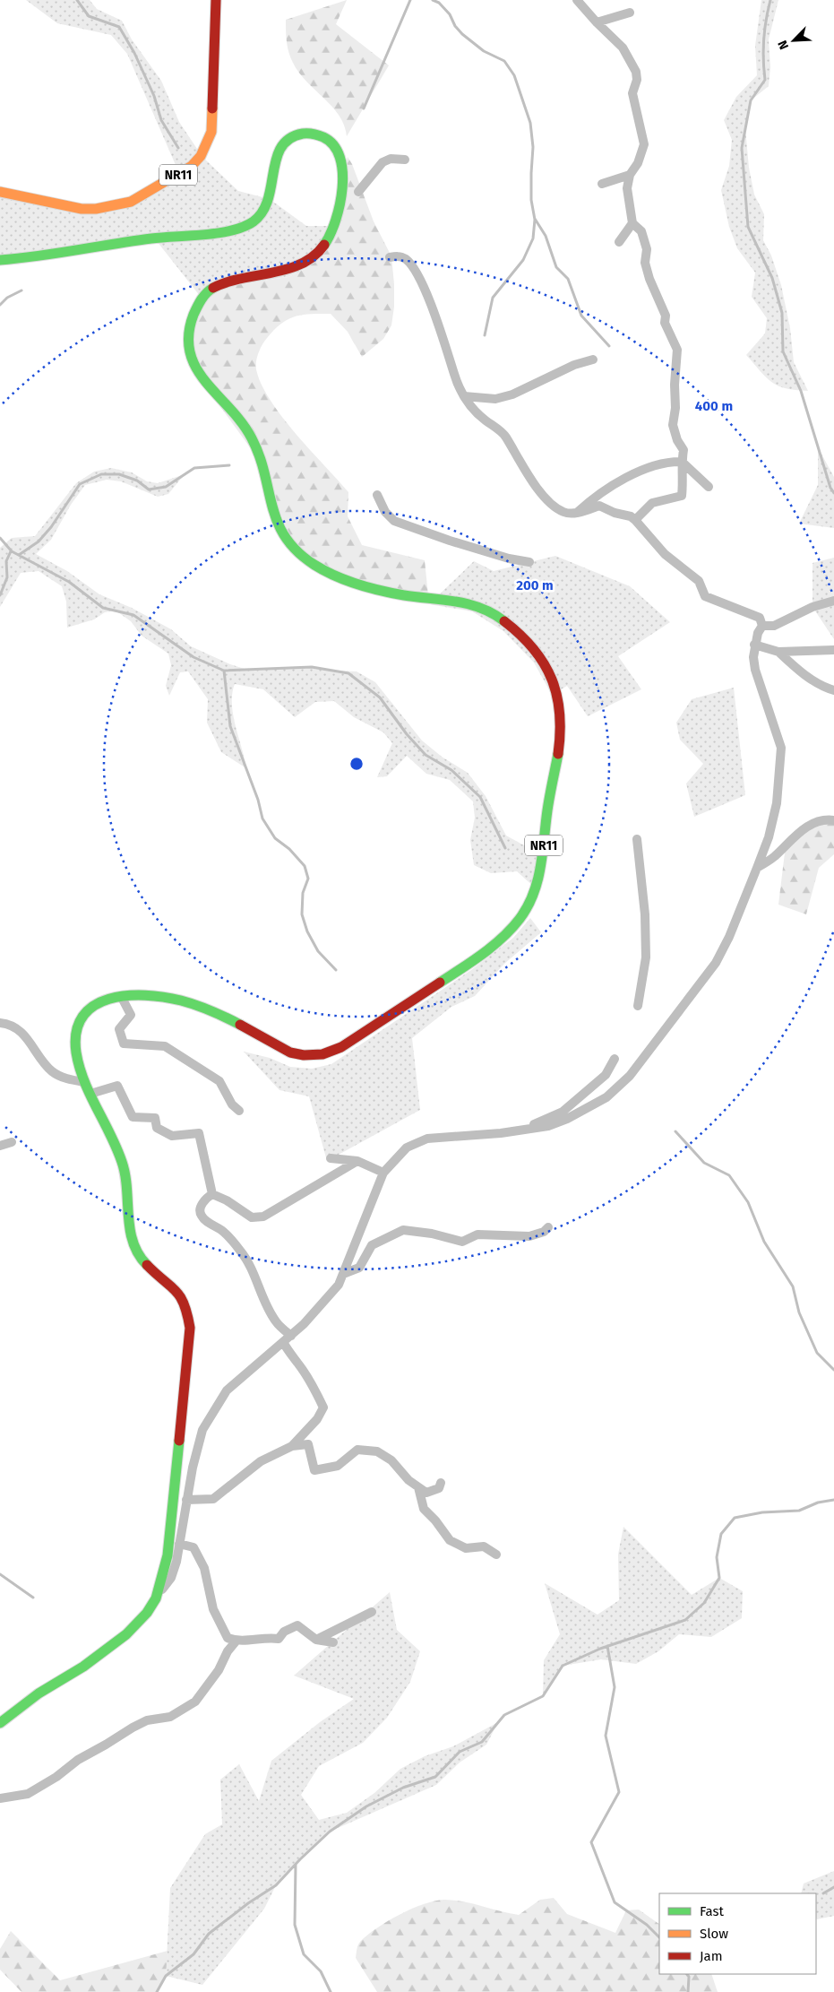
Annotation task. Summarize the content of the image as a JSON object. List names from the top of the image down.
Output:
{
  "streets": {
    "highway": ["NR11"]
  },
  "legend": ["Fast", "Slow", "Jam"],
  "north": "bottom left",
  "rings": ["400 m", "200 m"]
}
